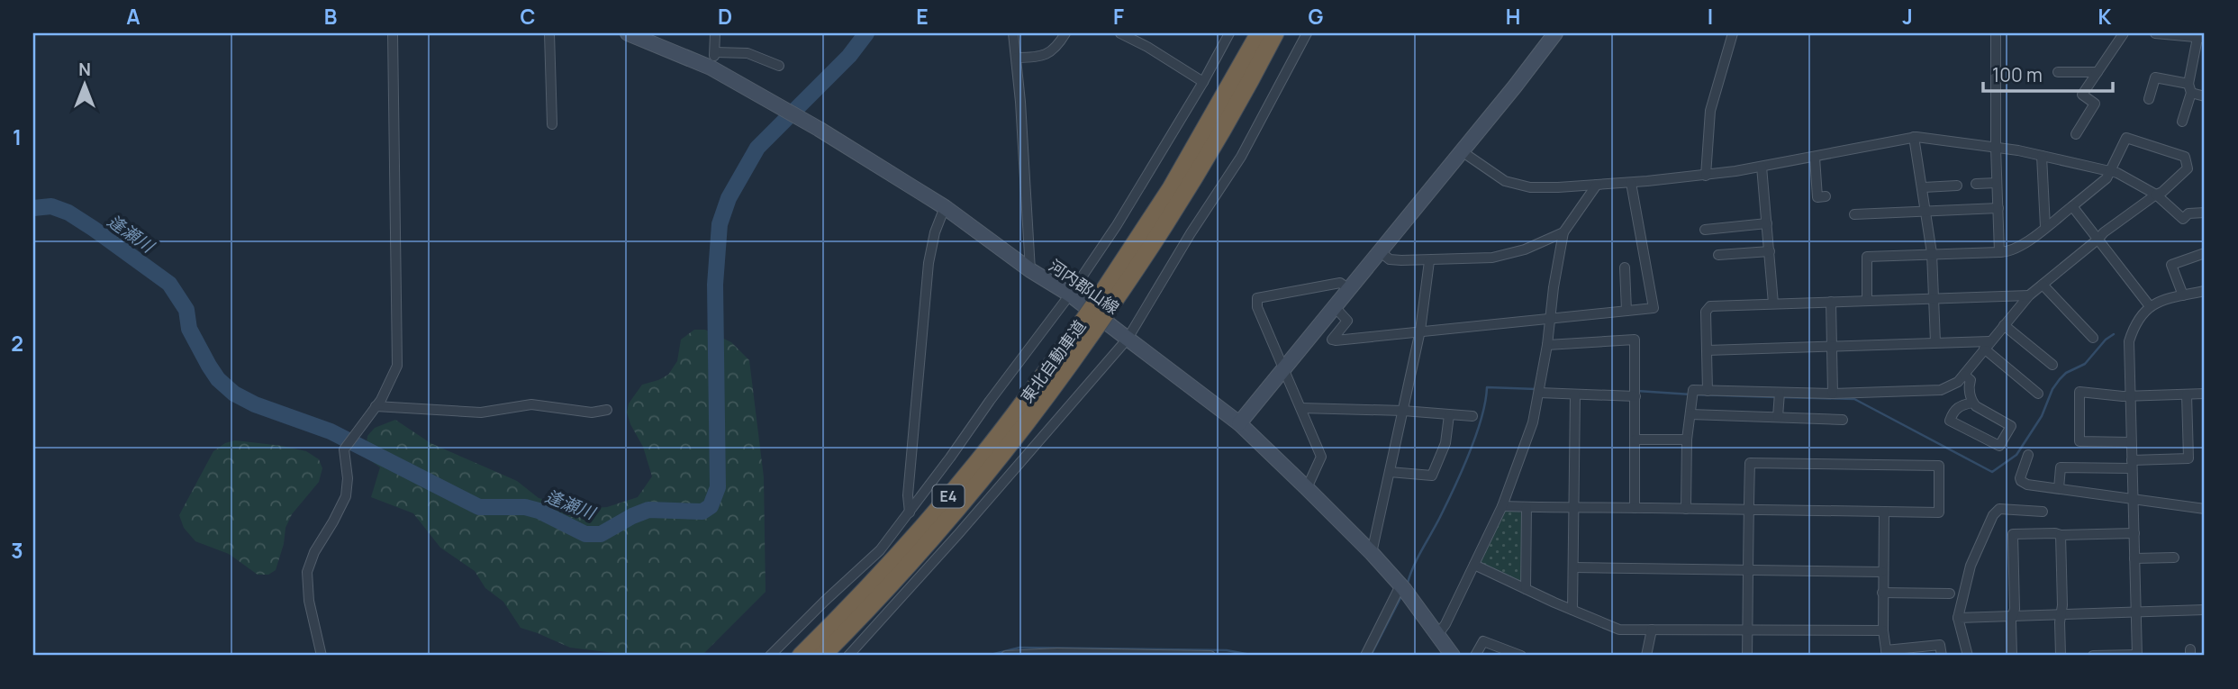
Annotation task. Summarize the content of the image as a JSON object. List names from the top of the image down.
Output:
{
  "streets": {
    "highway": ["東北自動車道", "E4"],
    "main road": ["河内郡山線"]
  },
  "water": ["逢瀬川"],
  "scale_bar": "100 m",
  "north": "top",
  "grid": {
    "columns": [
      "A",
      "B",
      "C",
      "D",
      "E",
      "F",
      "G",
      "H",
      "I",
      "J",
      "K"
    ],
    "rows": ["1", "2", "3"]
  }
}
